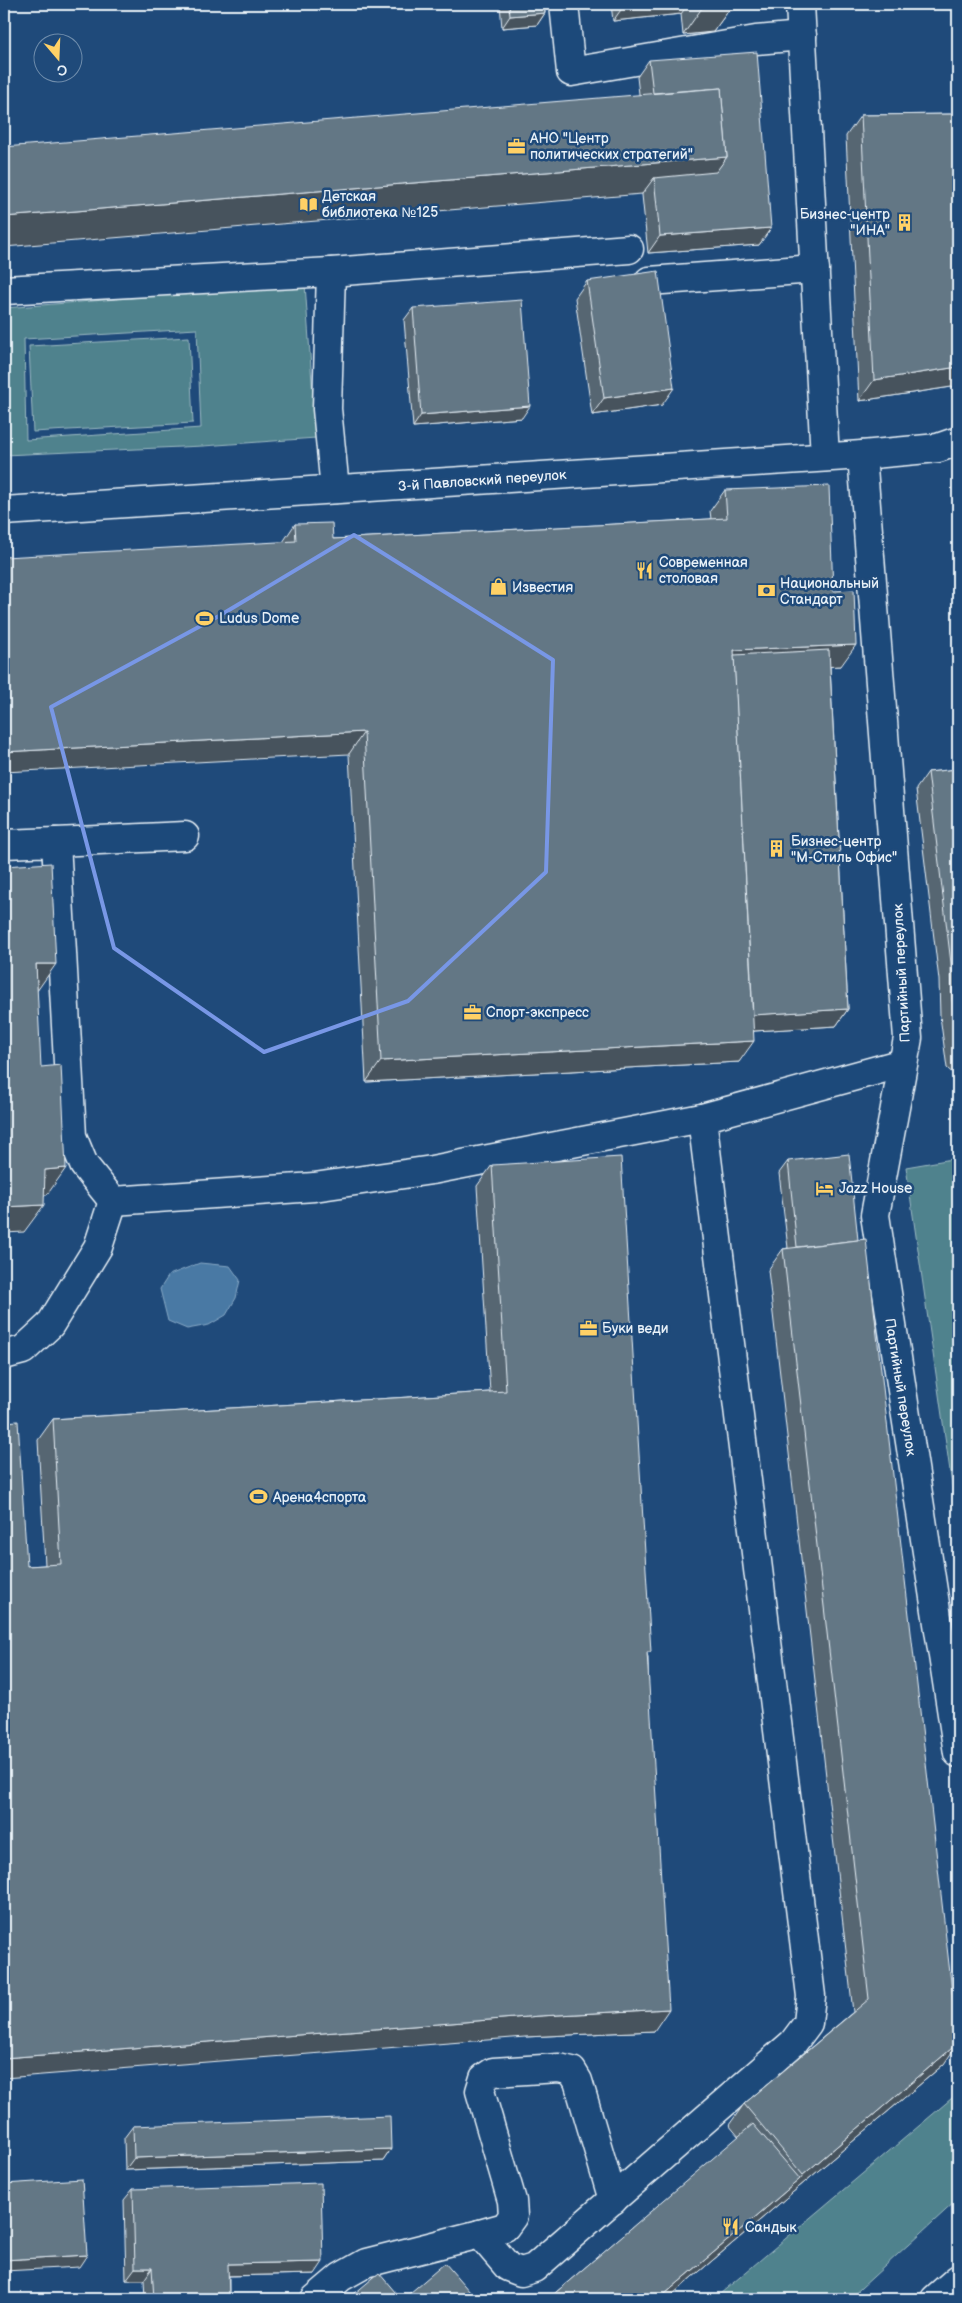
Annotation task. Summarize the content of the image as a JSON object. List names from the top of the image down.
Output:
{
  "streets": {
    "street": ["3-й Павловский переулок", "Партийный переулок"]
  },
  "crossings": [
    ["3-й Павловский переулок", "Партийный переулок"]
  ],
  "places": {
    "office": ["АНО \"Центр политических стратегий\"", "Спорт-экспресс", "Буки веди"],
    "library": ["Детская библиотека №125"],
    "building": ["Бизнес-центр \"ИНА\"", "Бизнес-центр \"М-Стиль Офис\""],
    "restaurant": ["Современная столовая", "Сандык"],
    "shop": ["Известия"],
    "bank": ["Национальный Стандарт"],
    "sports": ["Ludus Dome", "Арена4спорта"],
    "hotel": ["Jazz House"]
  },
  "north": "bottom"
}
